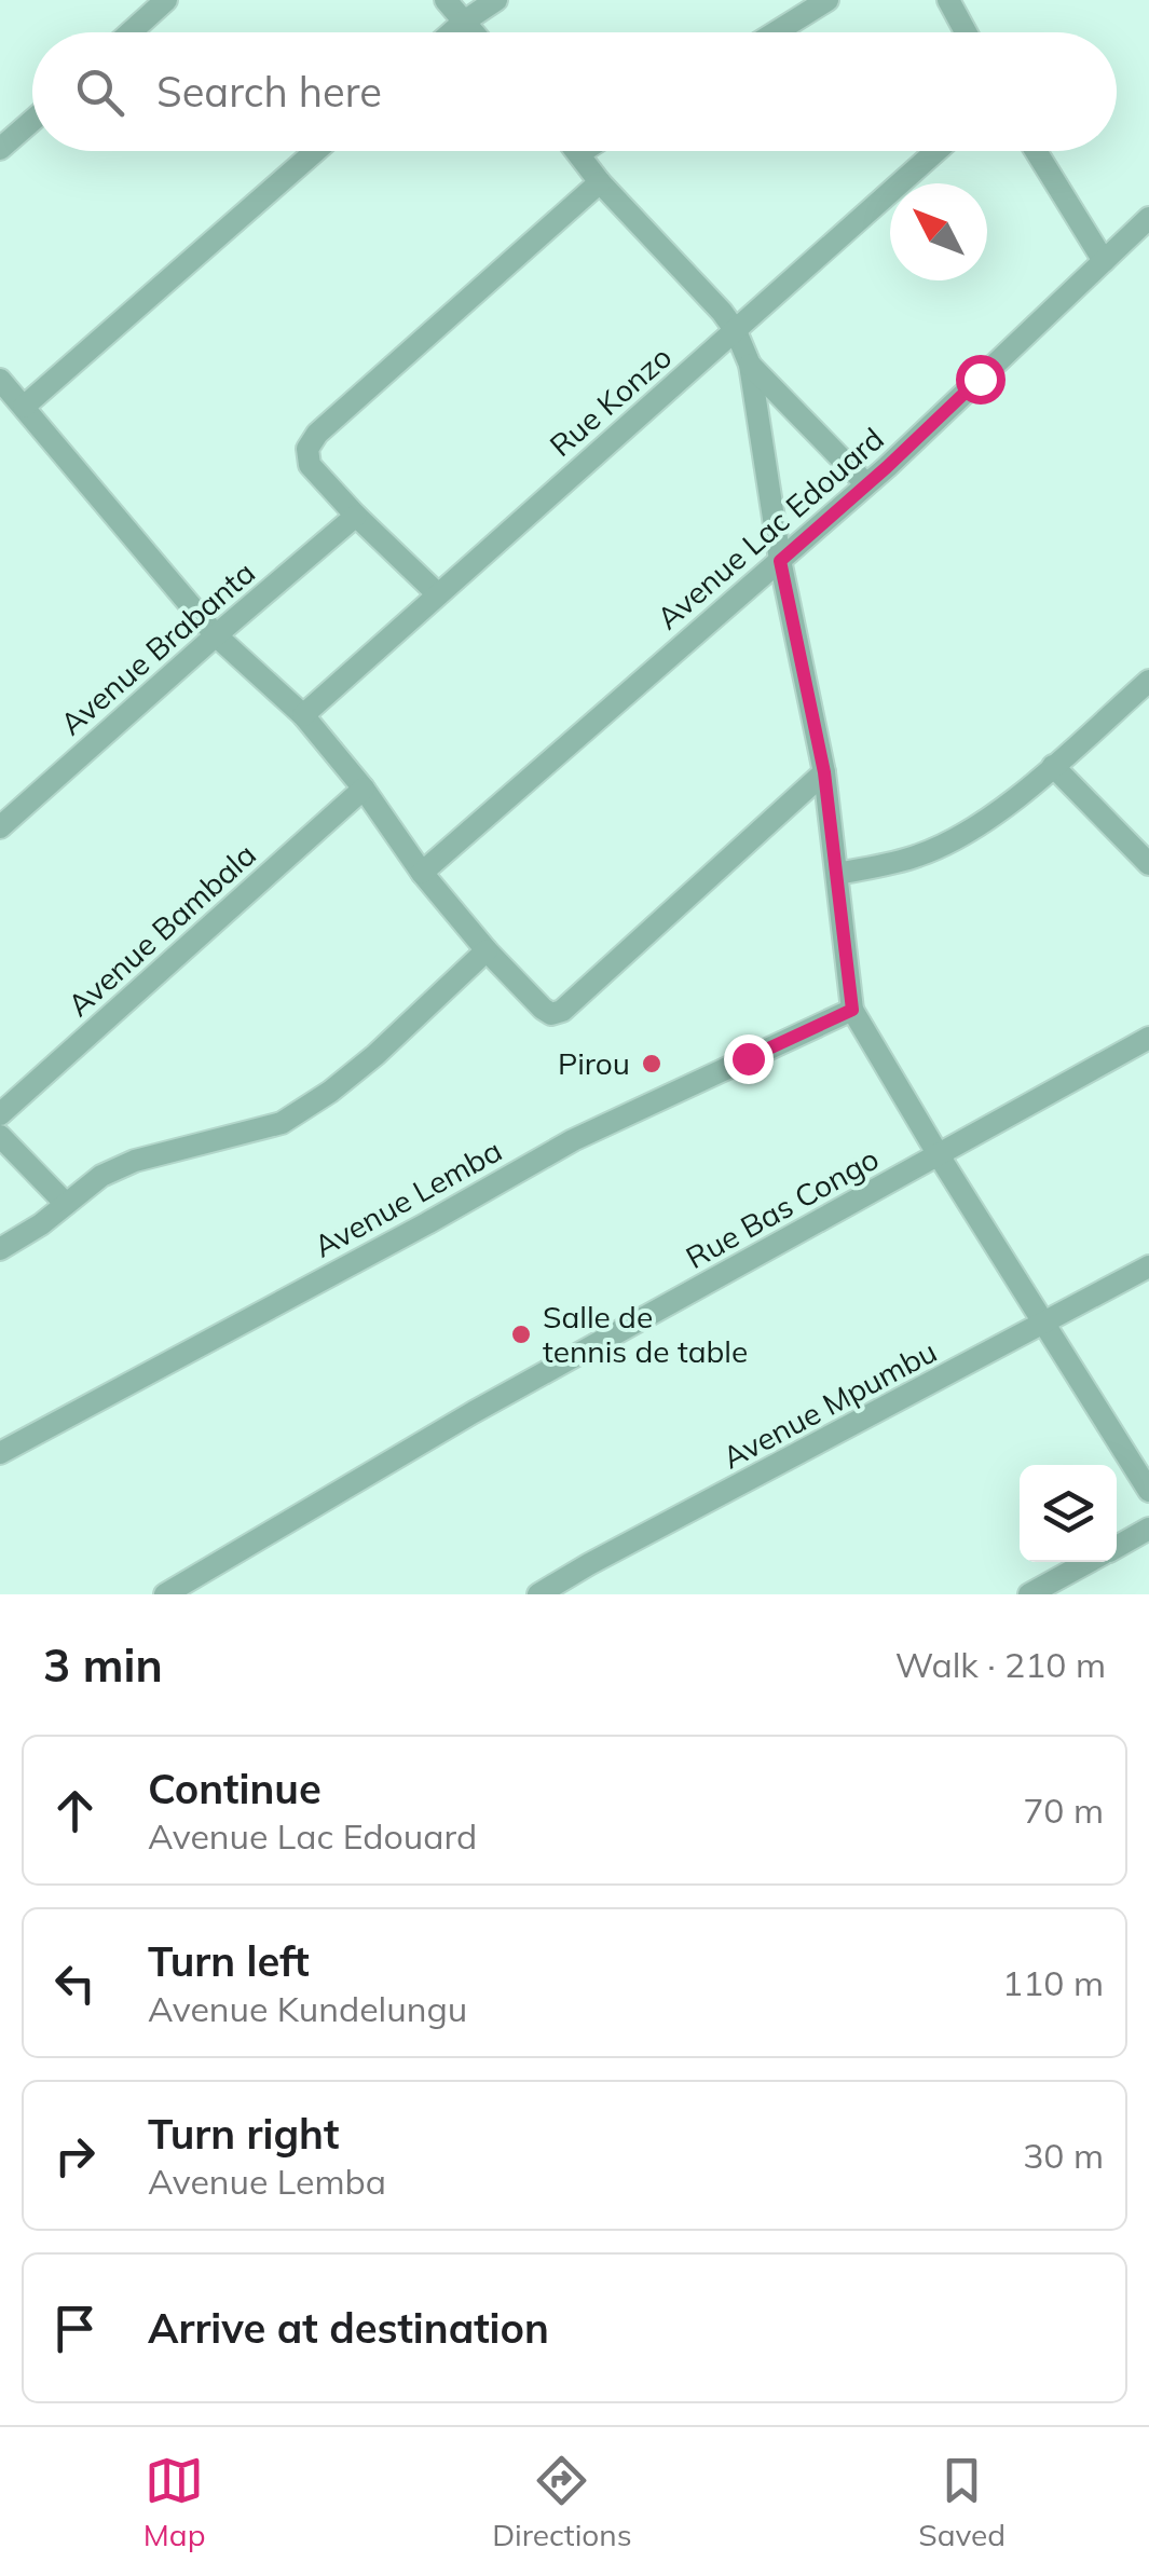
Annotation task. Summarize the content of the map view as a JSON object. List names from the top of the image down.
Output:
{
  "streets": {
    "street": [
      "Rue Konzo",
      "Avenue Lac Edouard",
      "Avenue Brabanta",
      "Avenue Bambala",
      "Avenue Lemba",
      "Rue Bas Congo",
      "Avenue Mpumbu"
    ]
  },
  "places": ["Pirou", "Salle de tennis de table"],
  "north": "top left",
  "page": {
    "search": "Search here",
    "heading": ["3 min", "Walk · 210 m"],
    "list": [
      ["Continue", "Avenue Lac Edouard", "70 m"],
      ["Turn left", "Avenue Kundelungu", "110 m"],
      ["Turn right", "Avenue Lemba", "30 m"],
      "Arrive at destination"
    ],
    "nav": ["Map", "Directions", "Saved"]
  }
}
